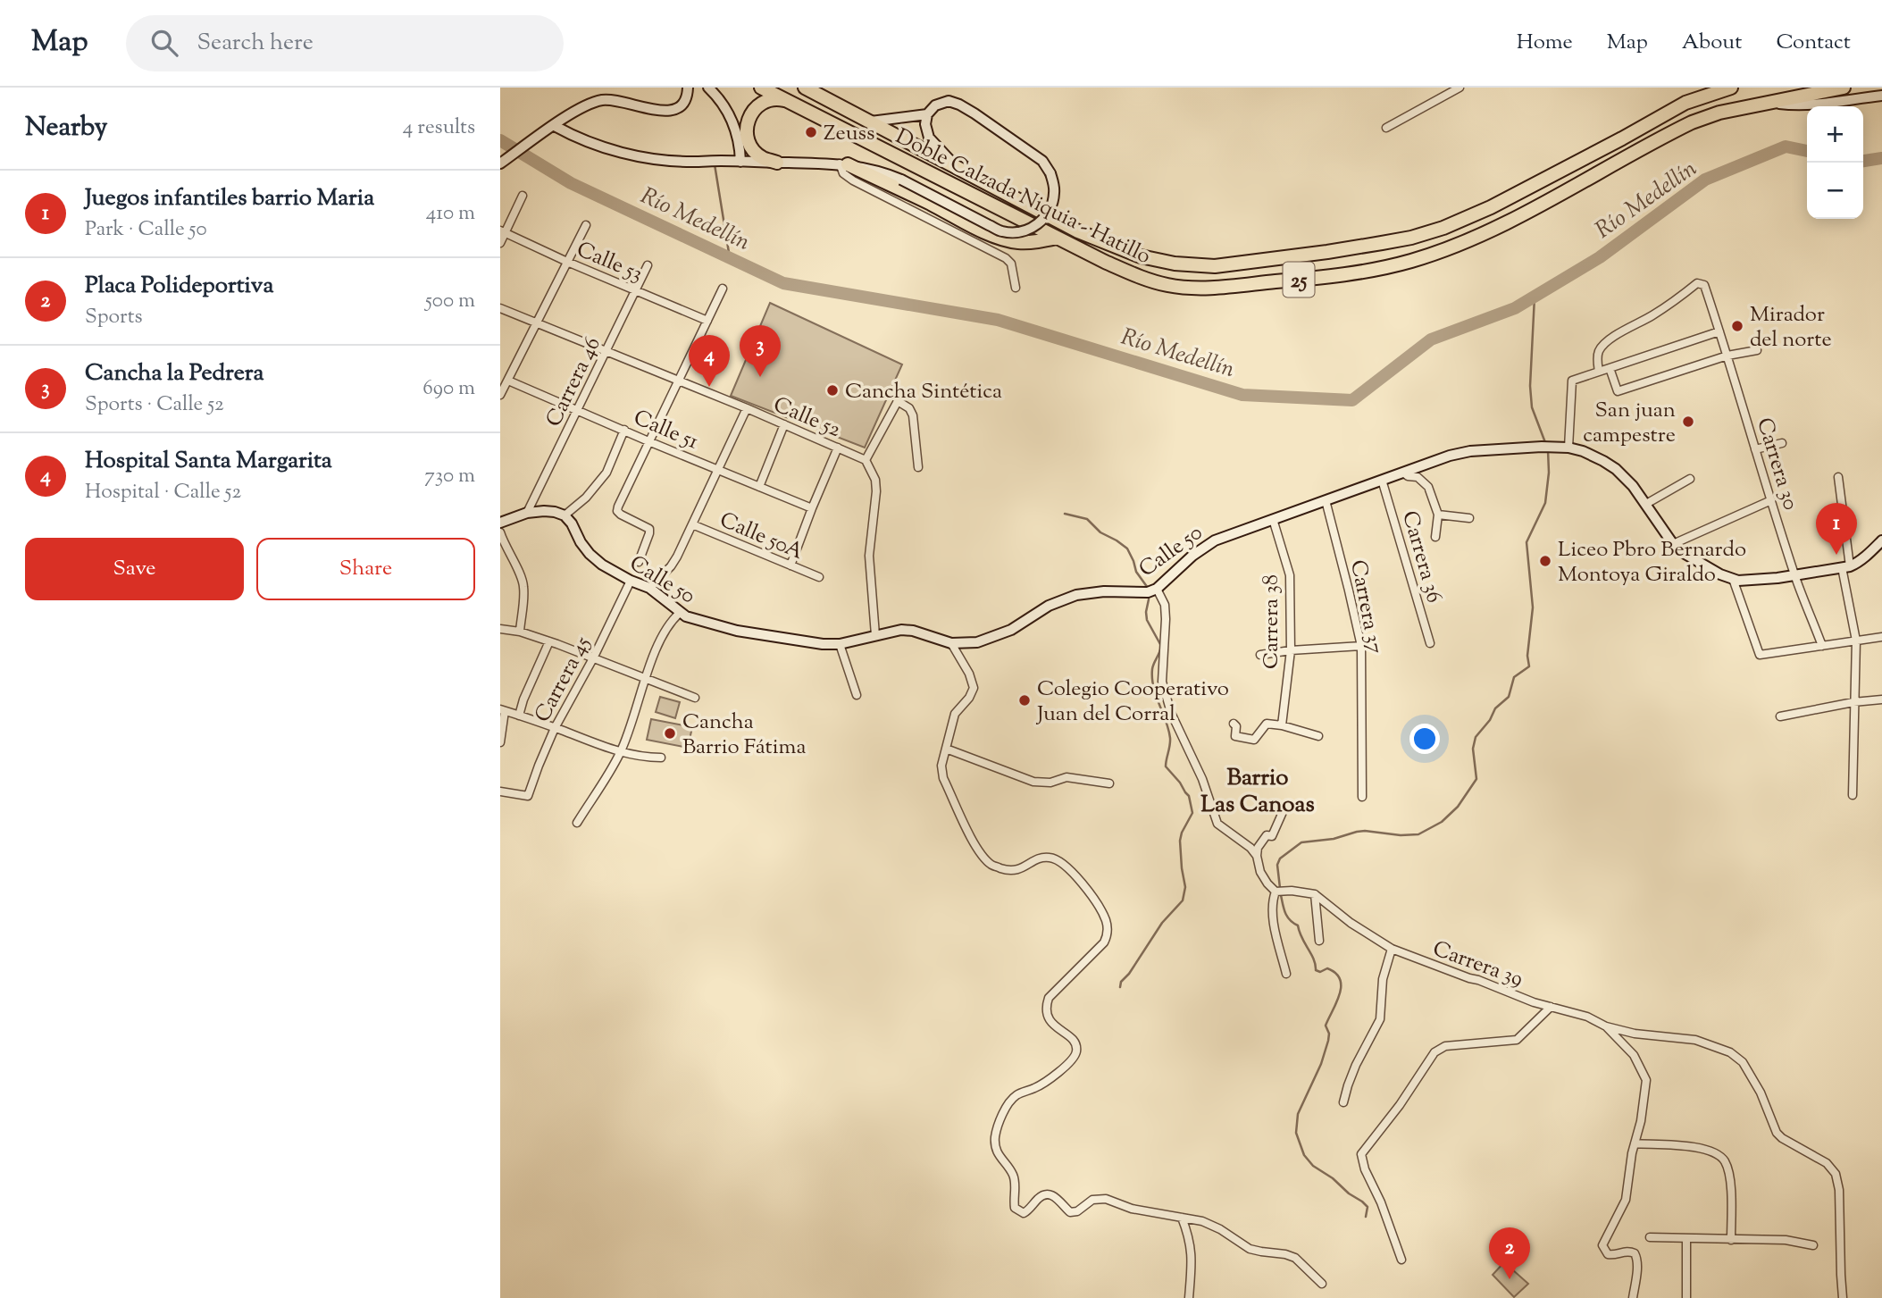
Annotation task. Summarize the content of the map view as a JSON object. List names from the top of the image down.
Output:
{
  "streets": {
    "highway": ["Doble Calzada Niquia - Hatillo", "25"],
    "street": [
      "Calle 53",
      "Carrera 46",
      "Calle 52",
      "Calle 51",
      "Carrera 30",
      "Calle 50A",
      "Calle 50",
      "Carrera 36",
      "Carrera 37",
      "Carrera 38",
      "Carrera 45",
      "Carrera 39"
    ]
  },
  "crossings": [
    ["Calle 53", "Carrera 46"],
    ["Carrera 46", "Calle 52"],
    ["Carrera 46", "Calle 51"],
    ["Carrera 30", "Calle 50"],
    ["Calle 50", "Carrera 36"],
    ["Calle 50", "Carrera 37"],
    ["Calle 50", "Carrera 38"],
    ["Calle 50", "Carrera 45"]
  ],
  "districts": ["Barrio Las Canoas"],
  "water": ["Río Medellín"],
  "places": [
    "Zeuss",
    "Mirador del norte",
    "Cancha Sintética",
    "San juan campestre",
    "Liceo Pbro Bernardo Montoya Giraldo",
    "Colegio Cooperativo Juan del Corral",
    "Cancha Barrio Fátima"
  ],
  "page": {
    "header": "Map",
    "search": "Search here",
    "nav": [
      "Home",
      "Map",
      "About",
      "Contact"
    ],
    "heading": ["Nearby", "4 results"],
    "map_buttons": ["+", "−"],
    "list": [
      {
        "mark": "1",
        "name": "Juegos infantiles barrio Maria",
        "note": "Park · Calle 50",
        "value": "410 m"
      },
      {
        "mark": "2",
        "name": "Placa Polideportiva",
        "note": "Sports",
        "value": "500 m"
      },
      {
        "mark": "3",
        "name": "Cancha la Pedrera",
        "note": "Sports · Calle 52",
        "value": "690 m"
      },
      {
        "mark": "4",
        "name": "Hospital Santa Margarita",
        "note": "Hospital · Calle 52",
        "value": "730 m"
      }
    ],
    "pins": [
      "3",
      "4",
      "1",
      "2"
    ],
    "buttons": ["Save", "Share"]
  }
}
